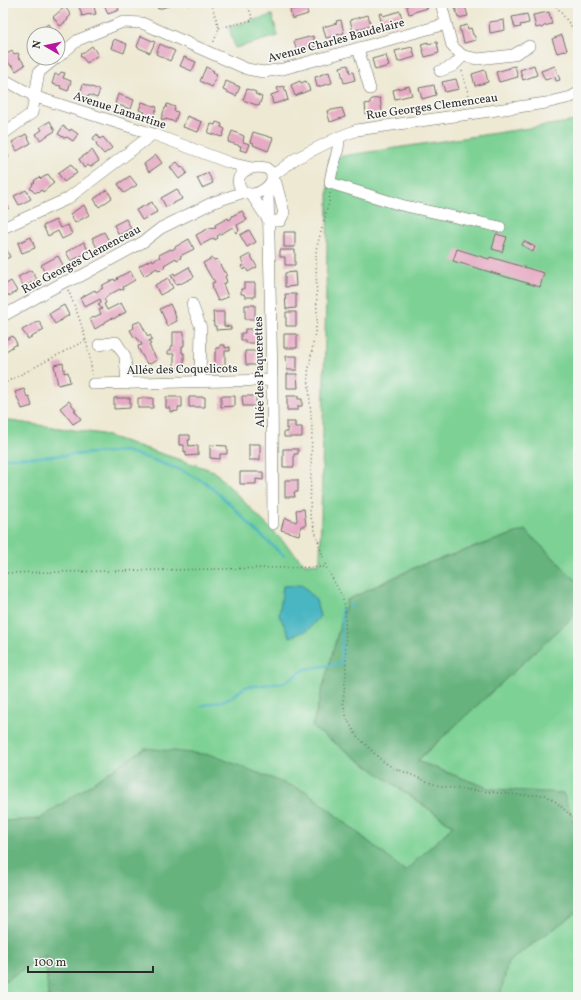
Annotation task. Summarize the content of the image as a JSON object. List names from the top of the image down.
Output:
{
  "streets": {
    "street": [
      "Avenue Charles Baudelaire",
      "Rue Georges Clemenceau",
      "Avenue Lamartine",
      "Allée des Coquelicots",
      "Allée des Paquerettes"
    ]
  },
  "crossings": [
    ["Avenue Charles Baudelaire", "Avenue Lamartine"],
    ["Rue Georges Clemenceau", "Avenue Lamartine"],
    ["Rue Georges Clemenceau", "Allée des Paquerettes"],
    ["Avenue Lamartine", "Allée des Paquerettes"],
    ["Allée des Coquelicots", "Allée des Paquerettes"]
  ],
  "scale_bar": "100 m",
  "north": "left"
}
